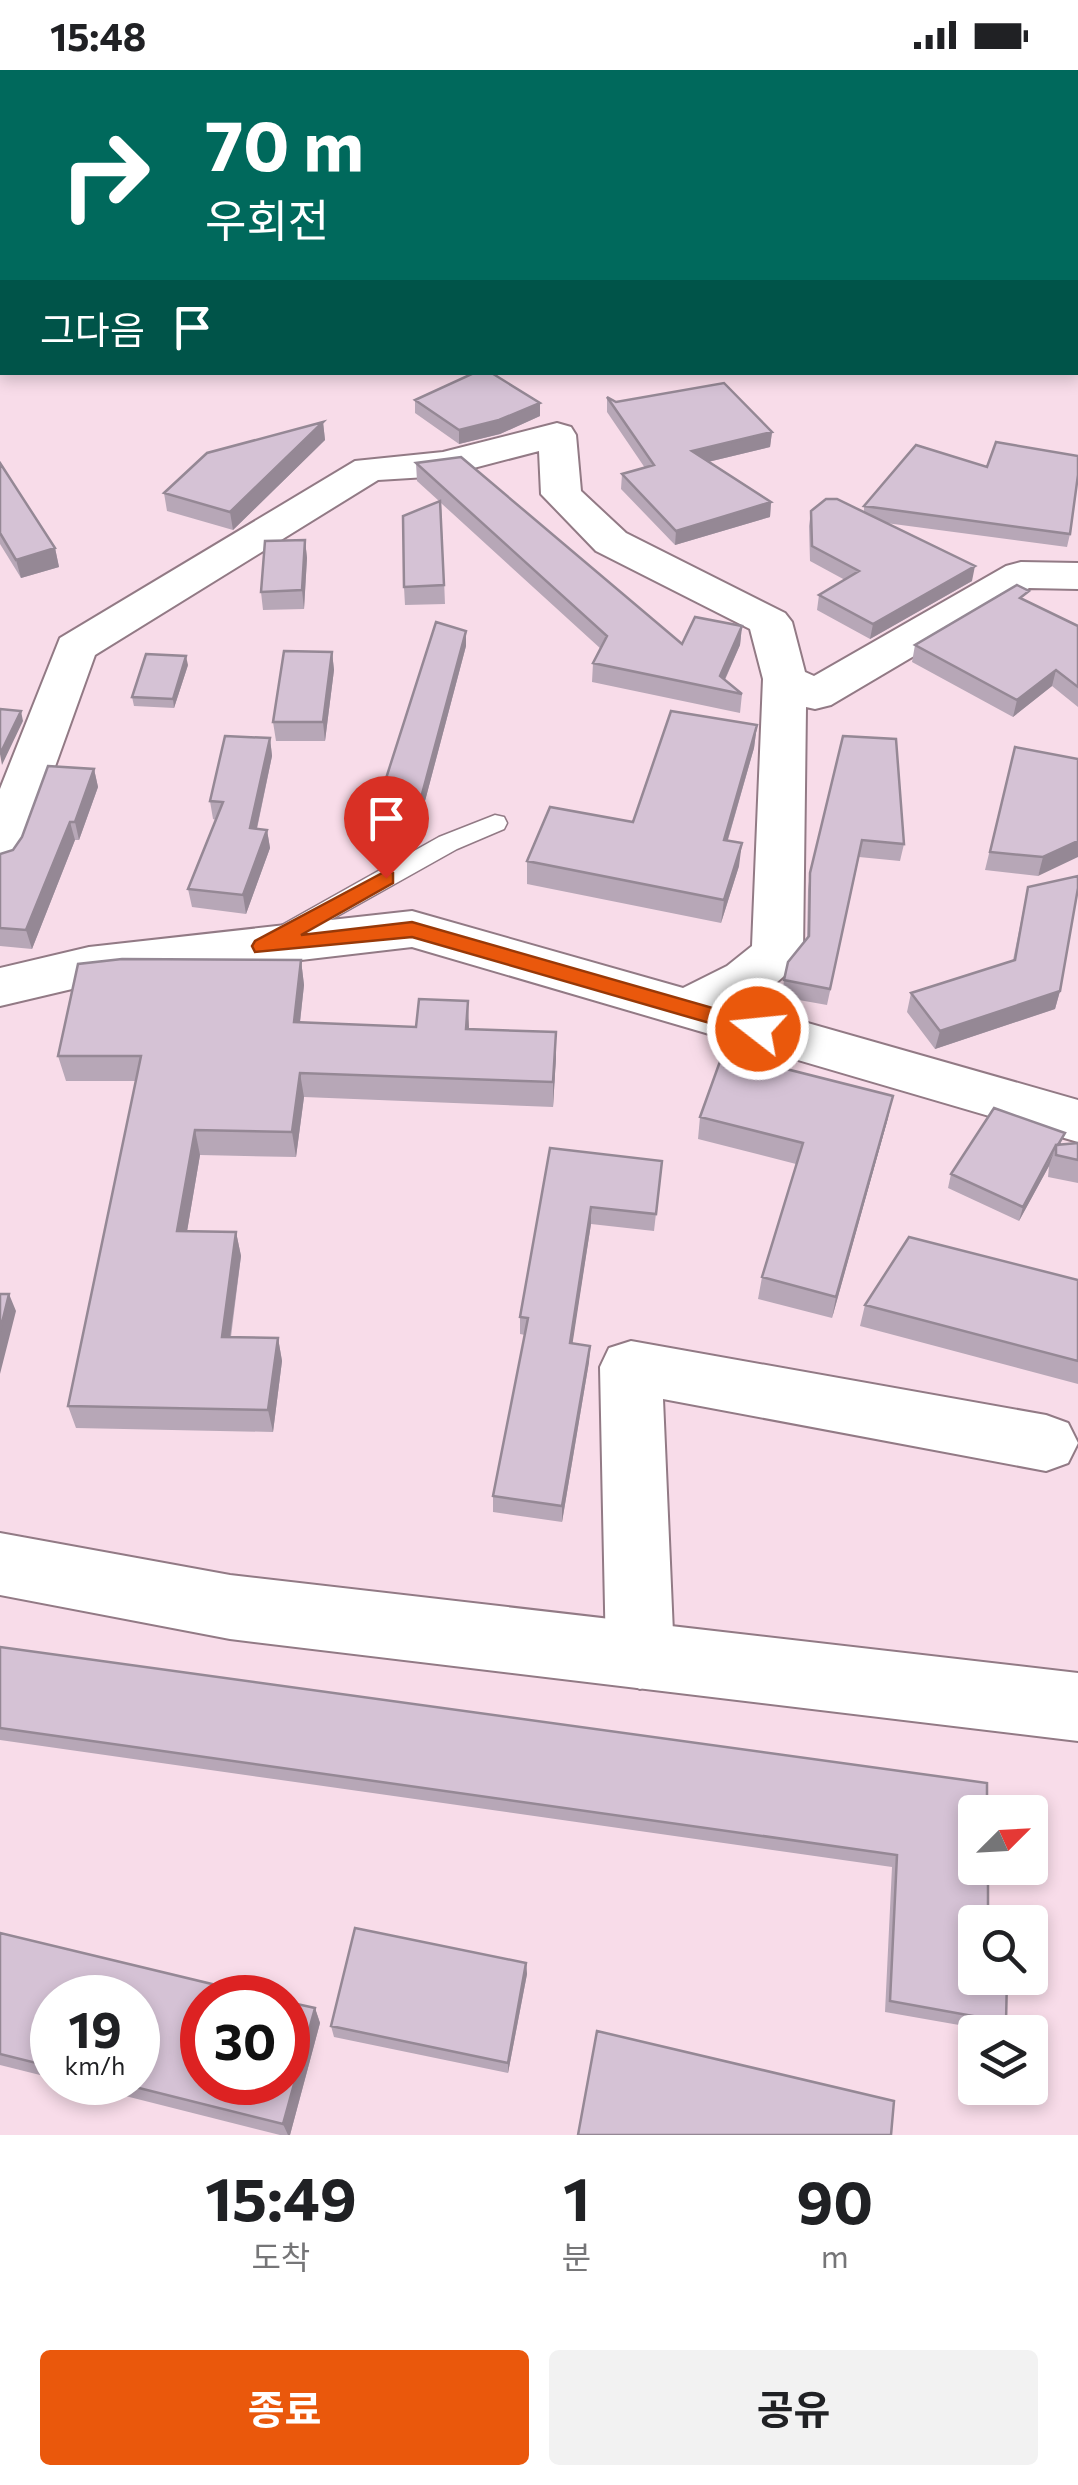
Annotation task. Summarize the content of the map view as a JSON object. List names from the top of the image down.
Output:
{
  "north": "top right",
  "page": {
    "status": "15:48",
    "turn": ["70 m", "우회전"],
    "then": "그다음",
    "speed": "19 km/h",
    "limit": "30",
    "eta": [
      "15:49",
      "도착",
      "1",
      "분",
      "90",
      "m"
    ],
    "buttons": ["종료", "공유"]
  }
}
